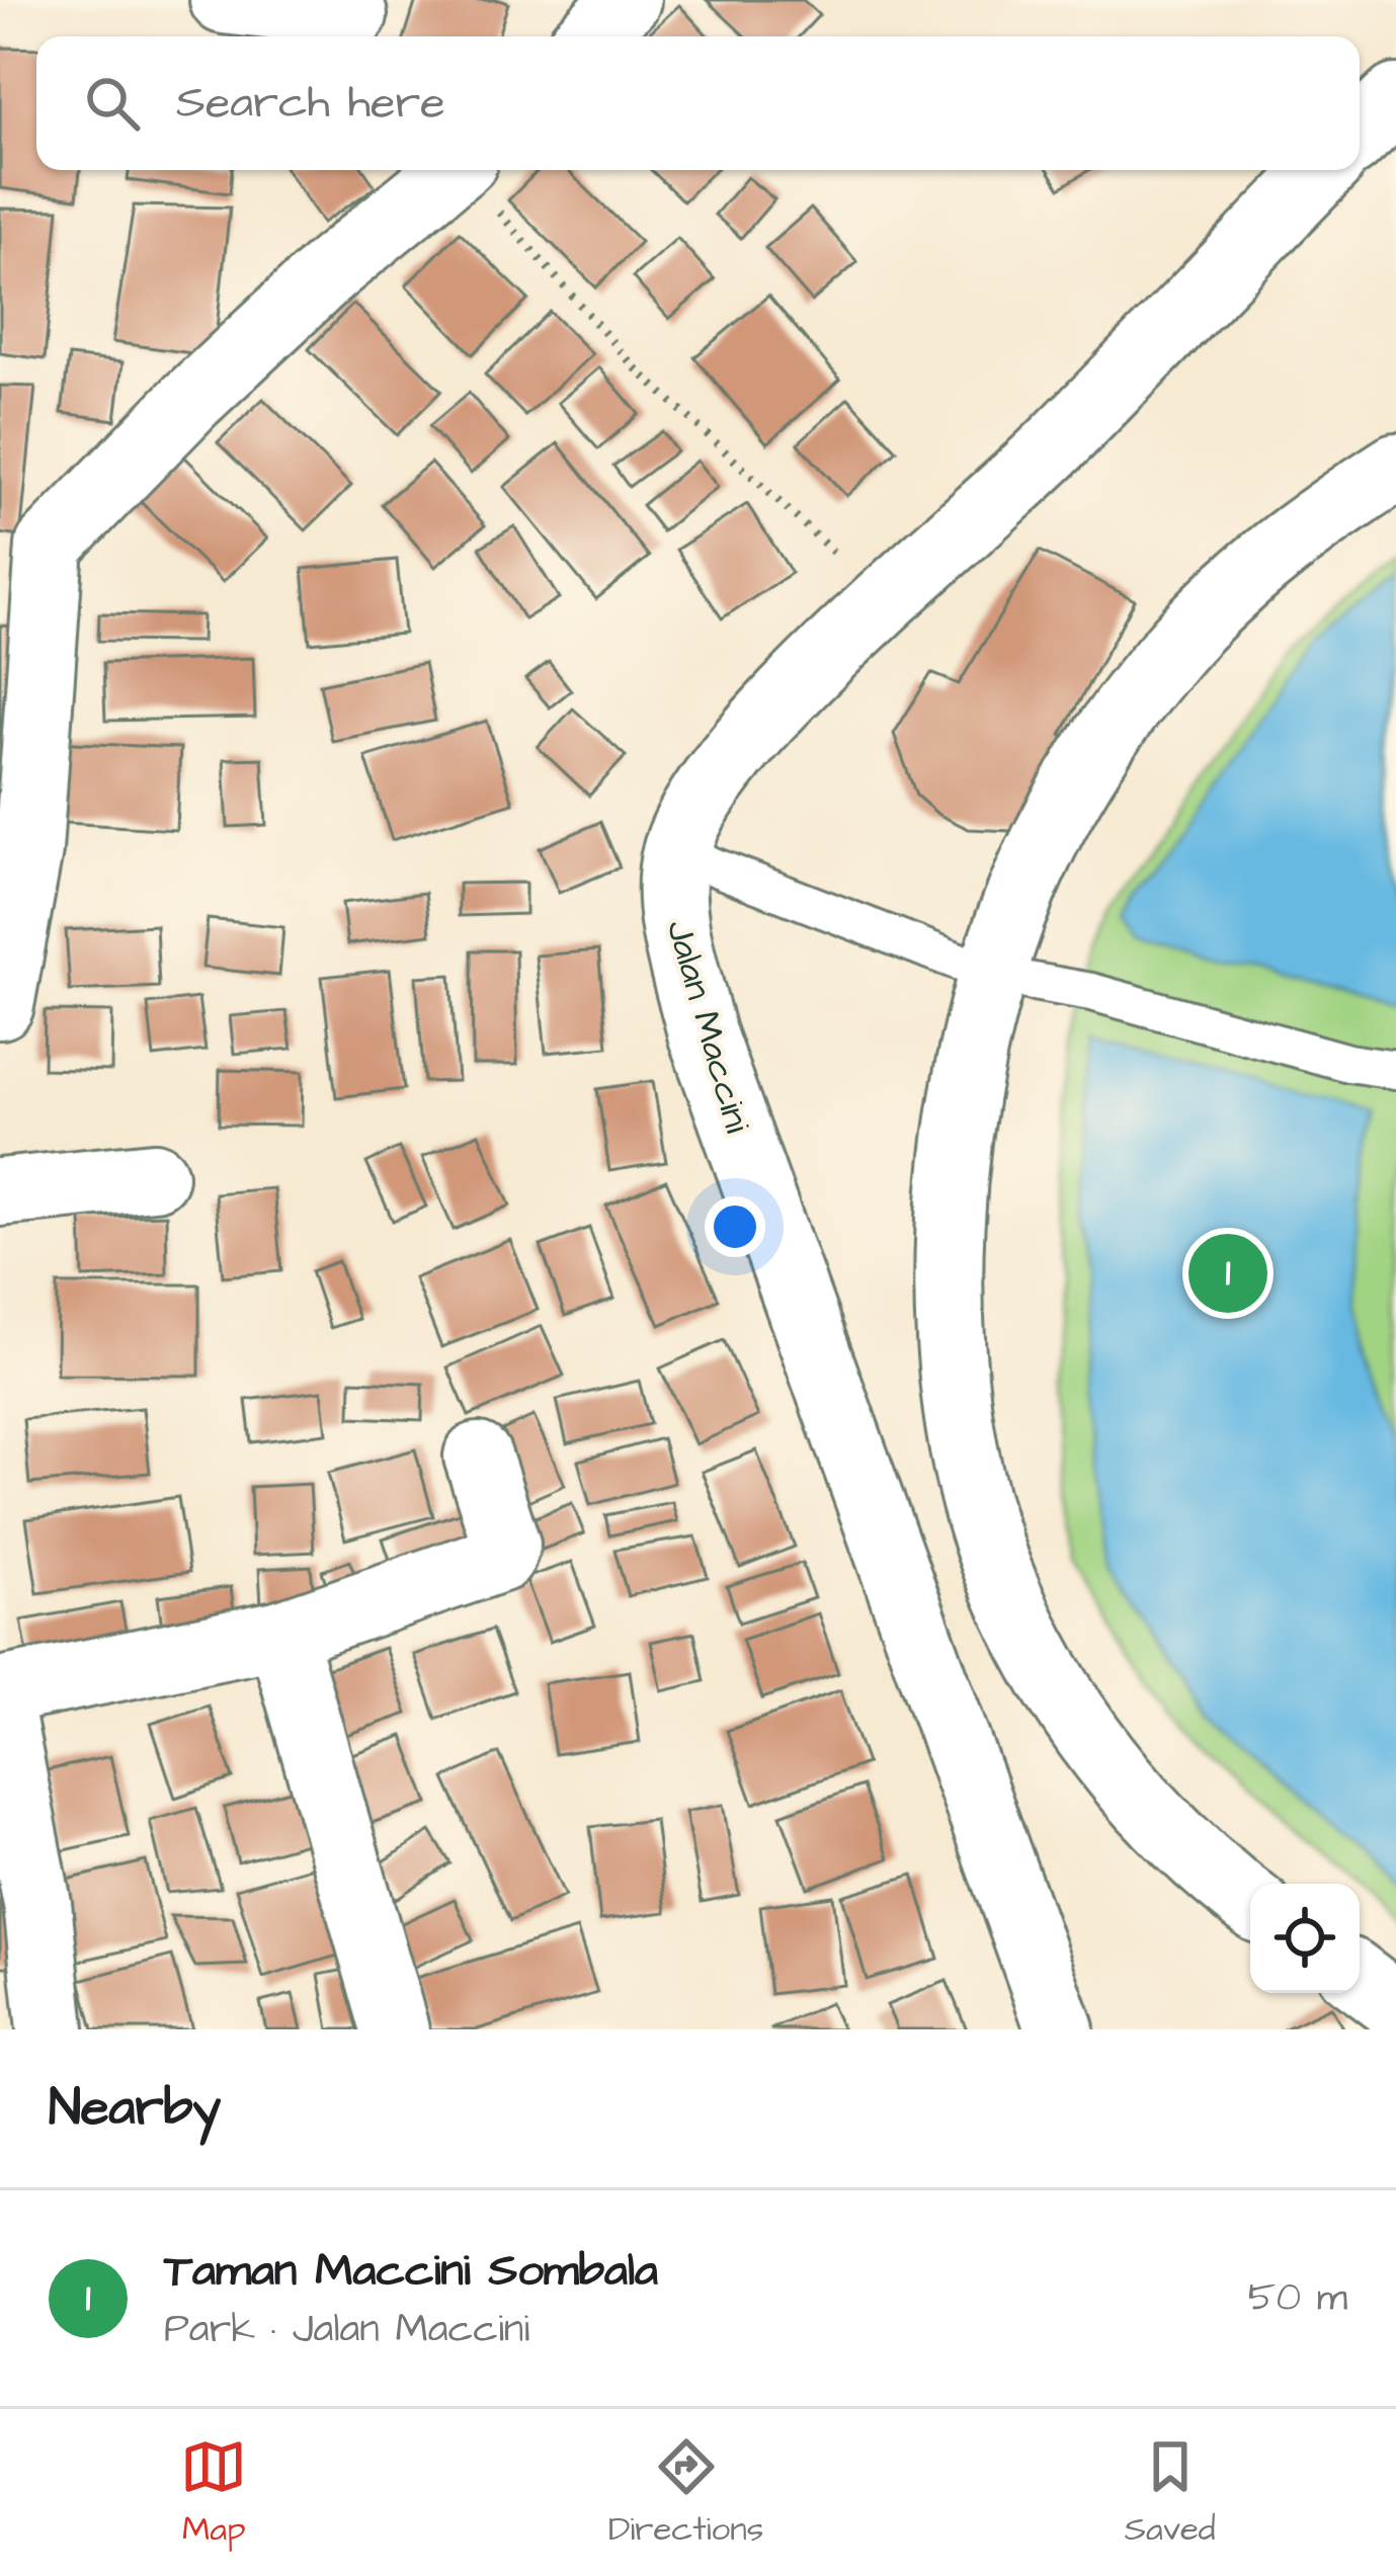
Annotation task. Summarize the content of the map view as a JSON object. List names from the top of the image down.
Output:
{
  "streets": {
    "street": ["Jalan Maccini"]
  },
  "page": {
    "search": "Search here",
    "pins": "1",
    "heading": "Nearby",
    "list": [
      {
        "mark": "1",
        "name": "Taman Maccini Sombala",
        "note": "Park · Jalan Maccini",
        "value": "50 m"
      }
    ],
    "nav": ["Map", "Directions", "Saved"]
  }
}
